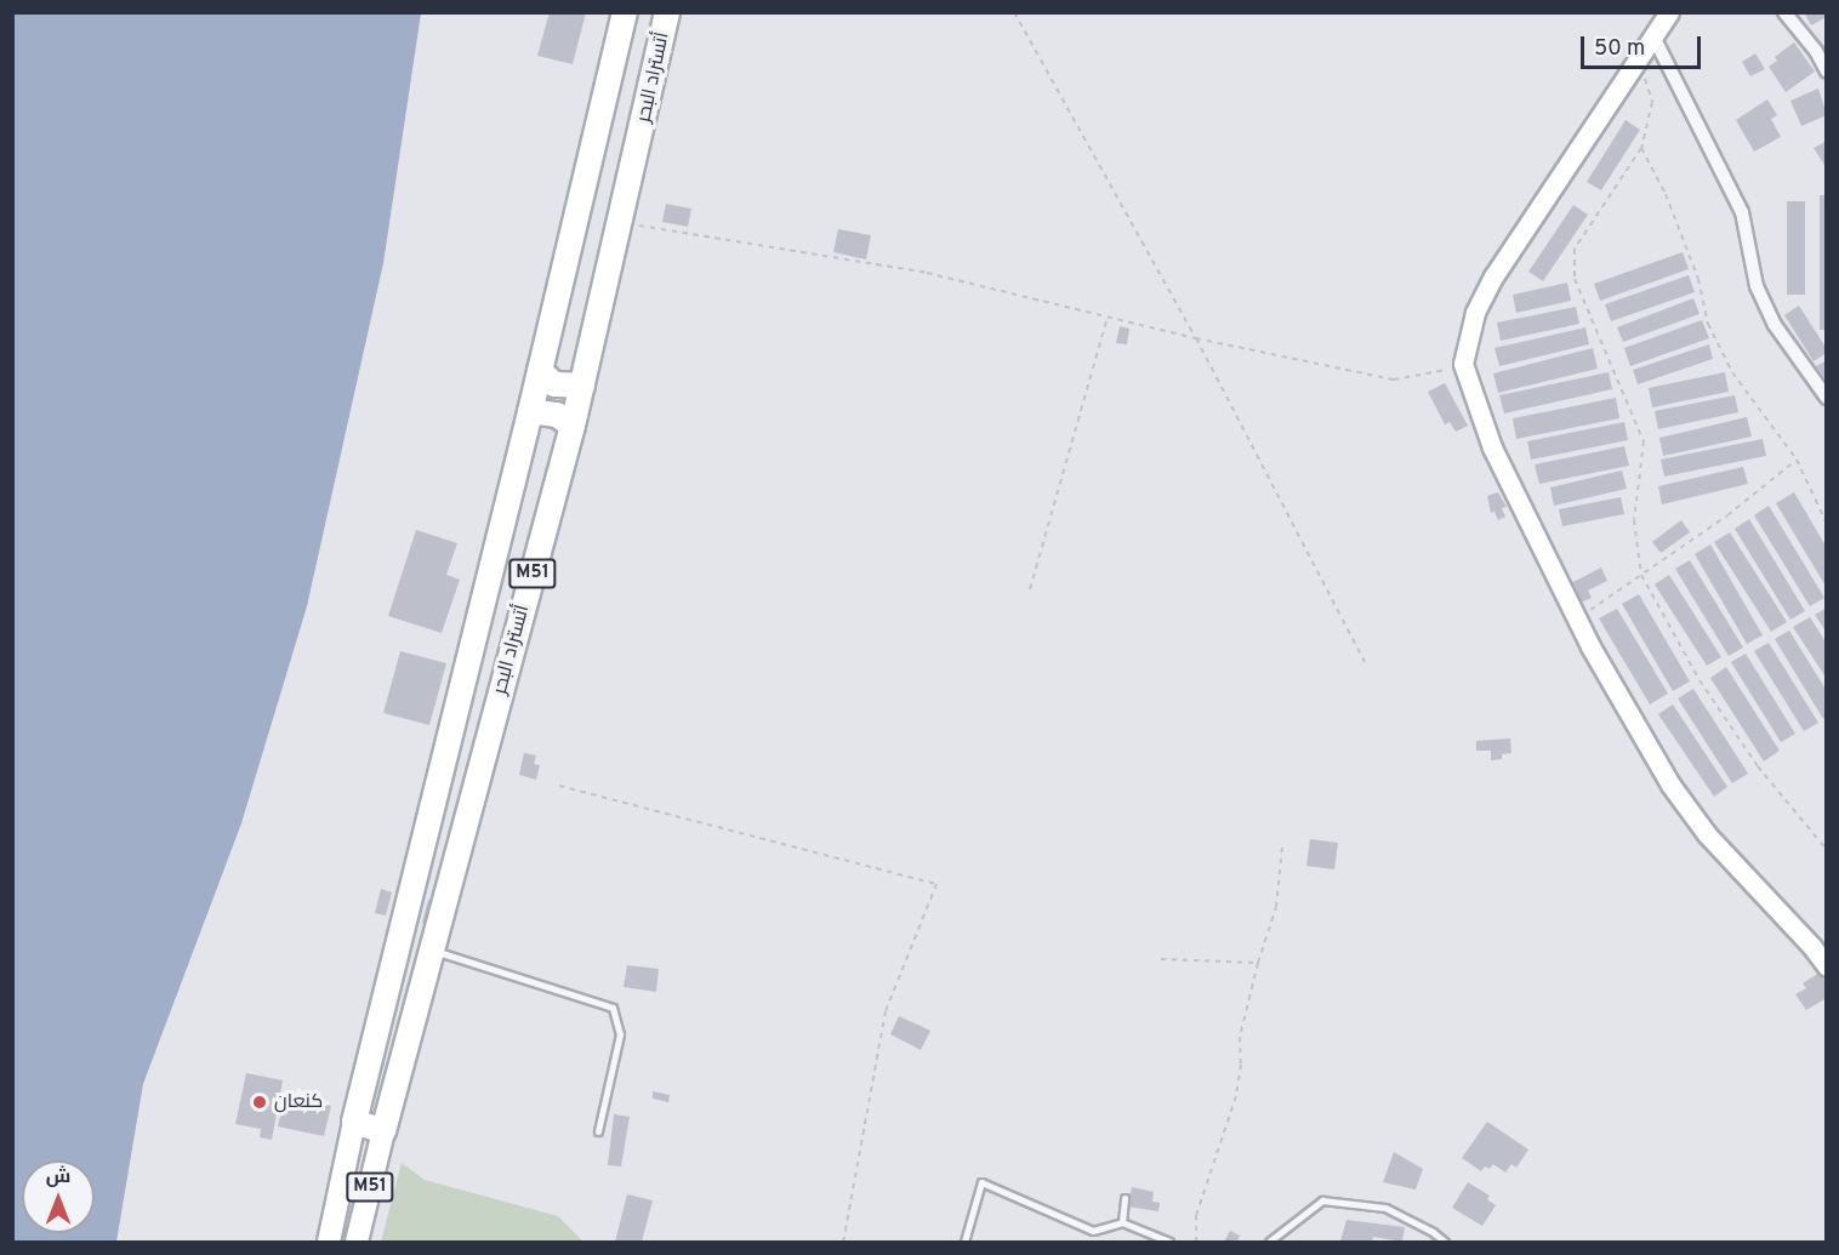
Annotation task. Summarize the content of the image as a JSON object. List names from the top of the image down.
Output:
{
  "streets": {
    "highway": ["أتستراد البحر", "M51"]
  },
  "crossings": [
    ["أتستراد البحر", "M51"]
  ],
  "places": ["كنعان"],
  "scale_bar": "50 m",
  "north": "top"
}
